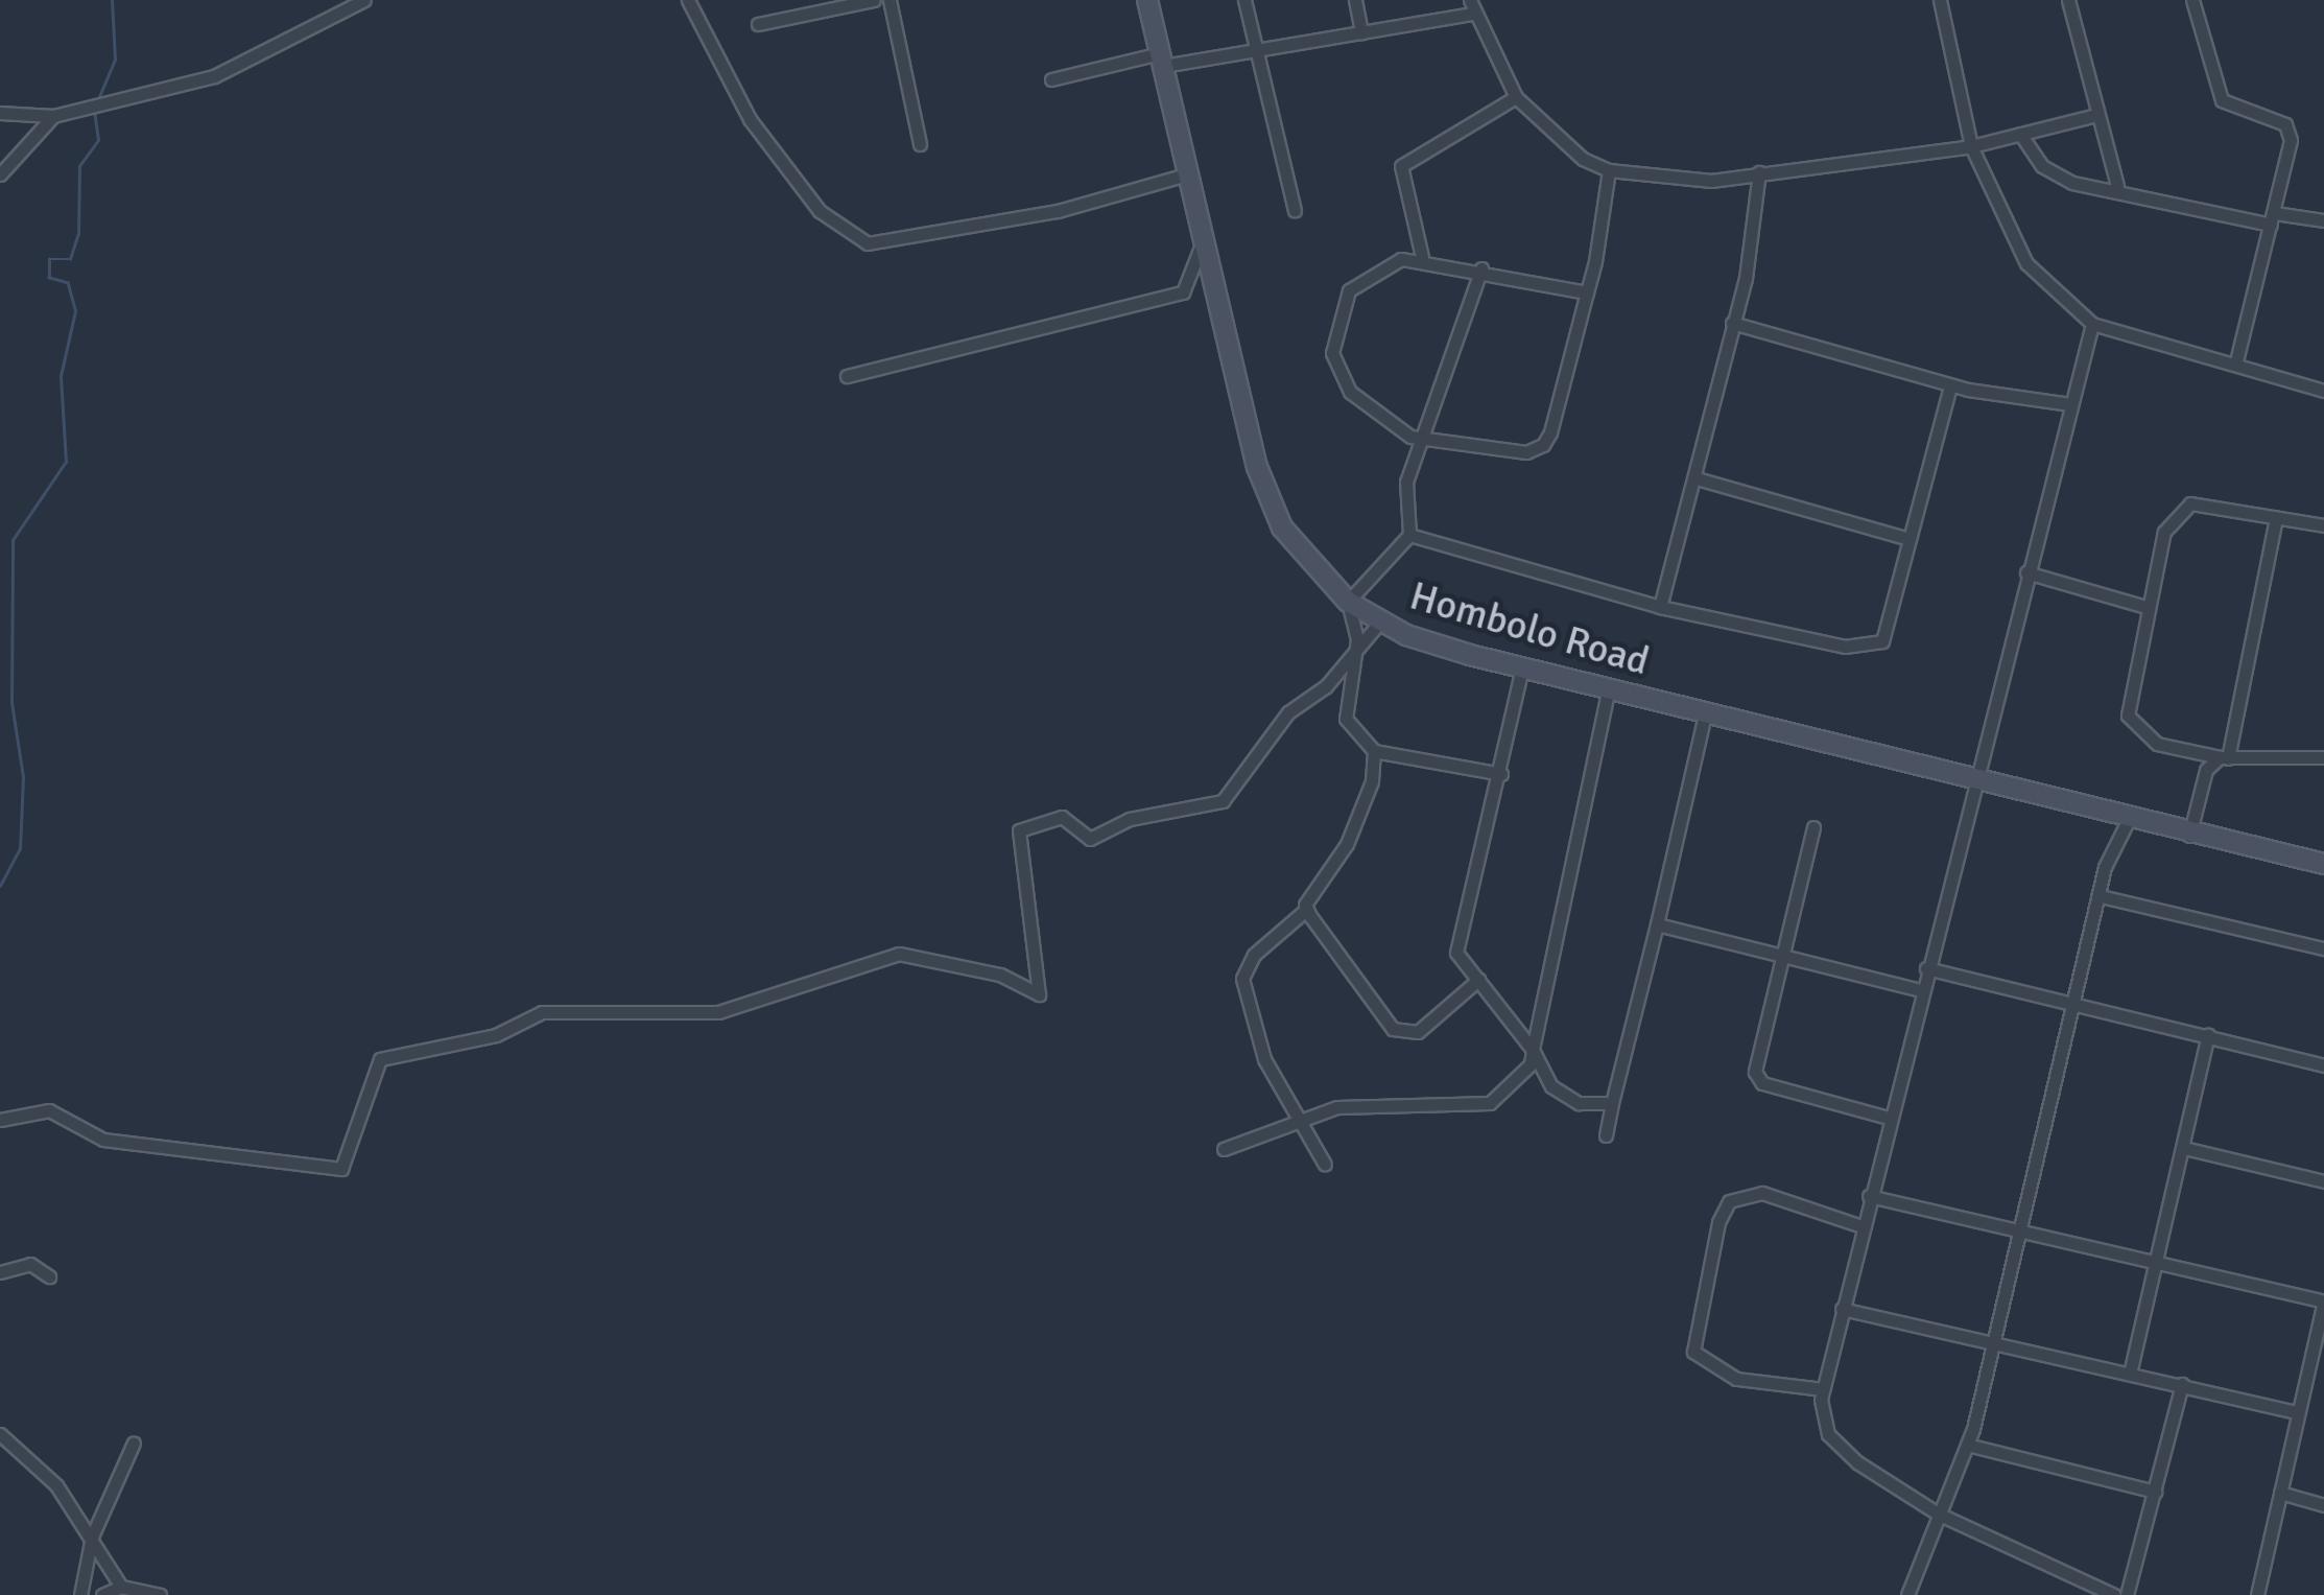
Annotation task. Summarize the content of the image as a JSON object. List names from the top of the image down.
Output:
{
  "streets": {
    "street": ["Hombolo Road"]
  }
}
